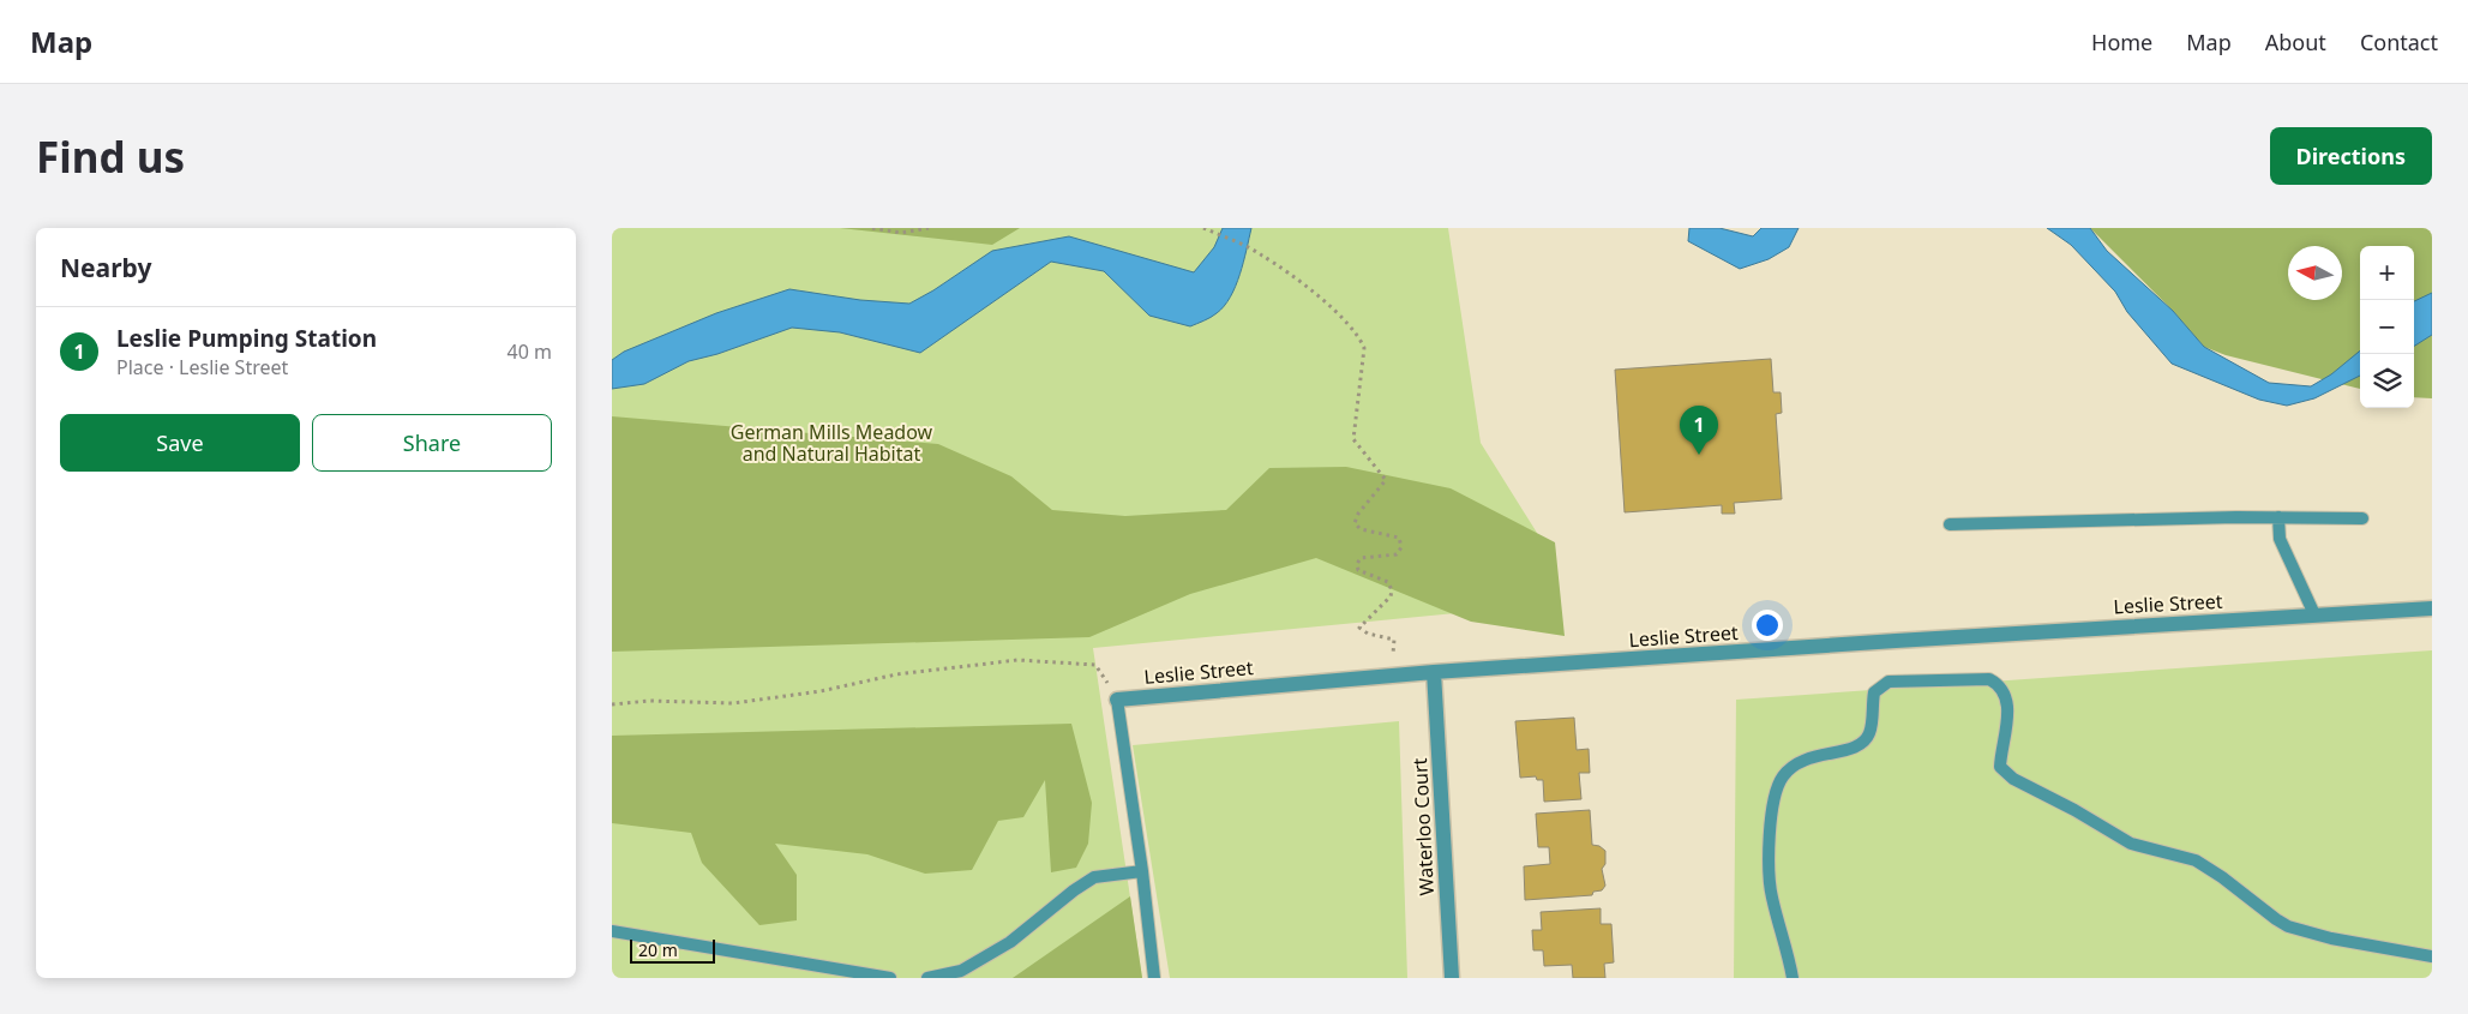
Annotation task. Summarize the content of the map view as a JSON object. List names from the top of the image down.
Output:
{
  "streets": {
    "street": ["Leslie Street", "Waterloo Court"]
  },
  "crossings": [
    ["Leslie Street", "Waterloo Court"]
  ],
  "parks": ["German Mills Meadow and Natural Habitat"],
  "scale_bar": "20 m",
  "north": "left",
  "page": {
    "header": "Map",
    "nav": [
      "Home",
      "Map",
      "About",
      "Contact"
    ],
    "buttons": [
      "Directions",
      ["Save", "Share"]
    ],
    "title": "Find us",
    "heading": "Nearby",
    "map_buttons": ["+", "−"],
    "list": [
      {
        "mark": "1",
        "name": "Leslie Pumping Station",
        "note": "Place · Leslie Street",
        "value": "40 m"
      }
    ],
    "pins": "1",
    "scale": "20 m"
  }
}
